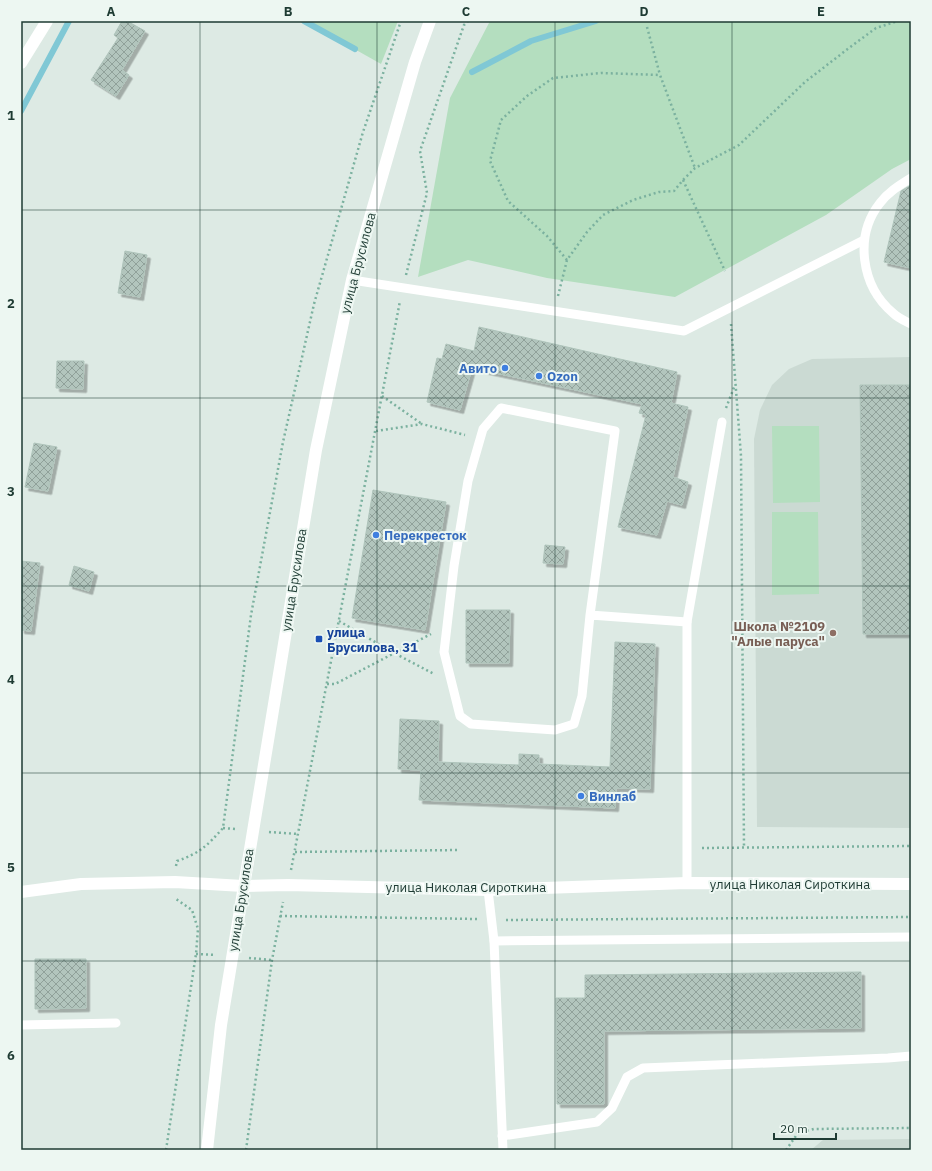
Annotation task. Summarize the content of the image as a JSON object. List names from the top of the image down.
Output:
{
  "streets": {
    "street": ["улица Брусилова", "улица Николая Сироткина"]
  },
  "crossings": [
    ["улица Брусилова", "улица Николая Сироткина"]
  ],
  "places": {
    "other": [
      "Авито",
      "Ozon",
      "Перекресток",
      "Школа №2109 \"Алые паруса\"",
      "Винлаб"
    ],
    "transit": ["улица Брусилова, 31"]
  },
  "scale_bar": "20 m",
  "grid": {
    "columns": [
      "A",
      "B",
      "C",
      "D",
      "E"
    ],
    "rows": [
      "1",
      "2",
      "3",
      "4",
      "5",
      "6"
    ]
  }
}
